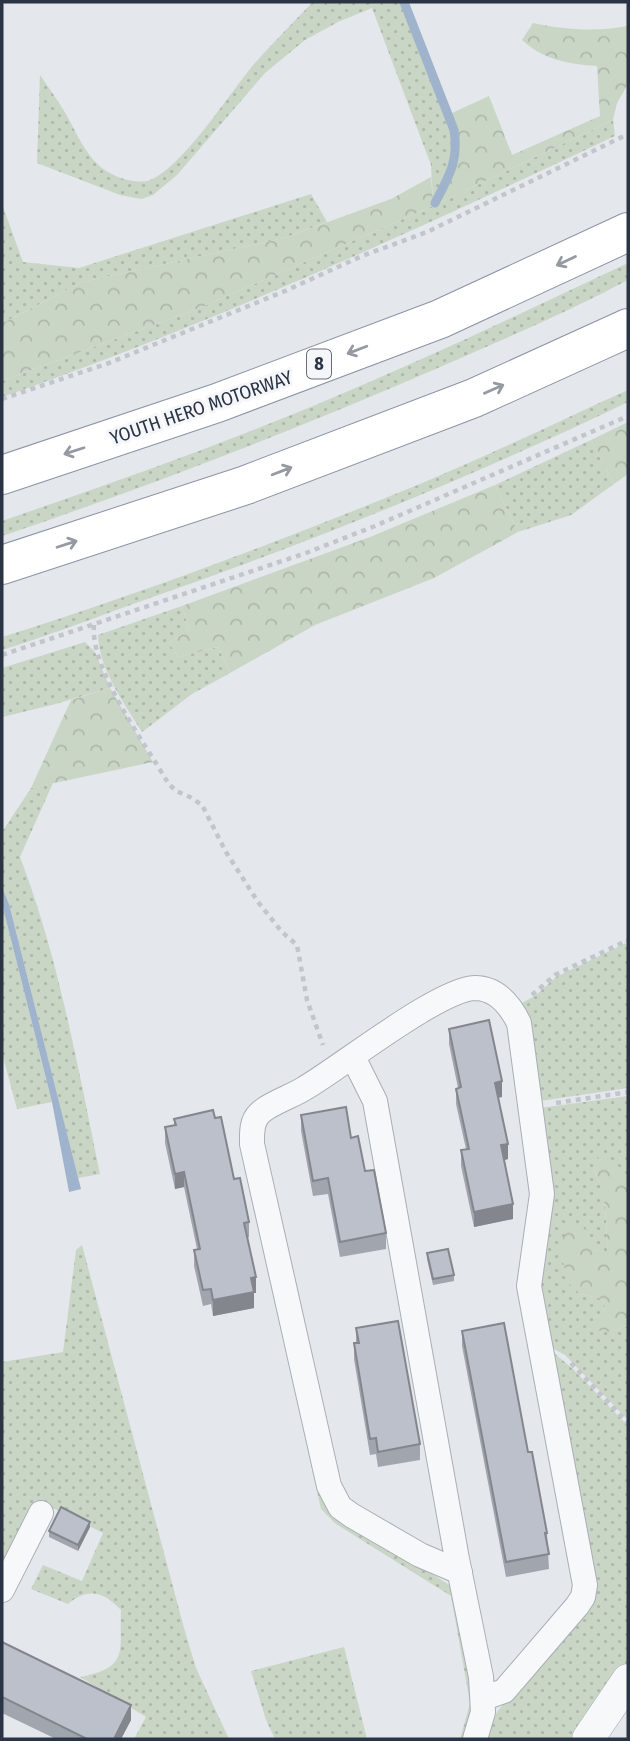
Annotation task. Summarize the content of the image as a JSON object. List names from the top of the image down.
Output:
{
  "streets": {
    "highway": ["8", "YOUTH HERO MOTORWAY"]
  }
}
